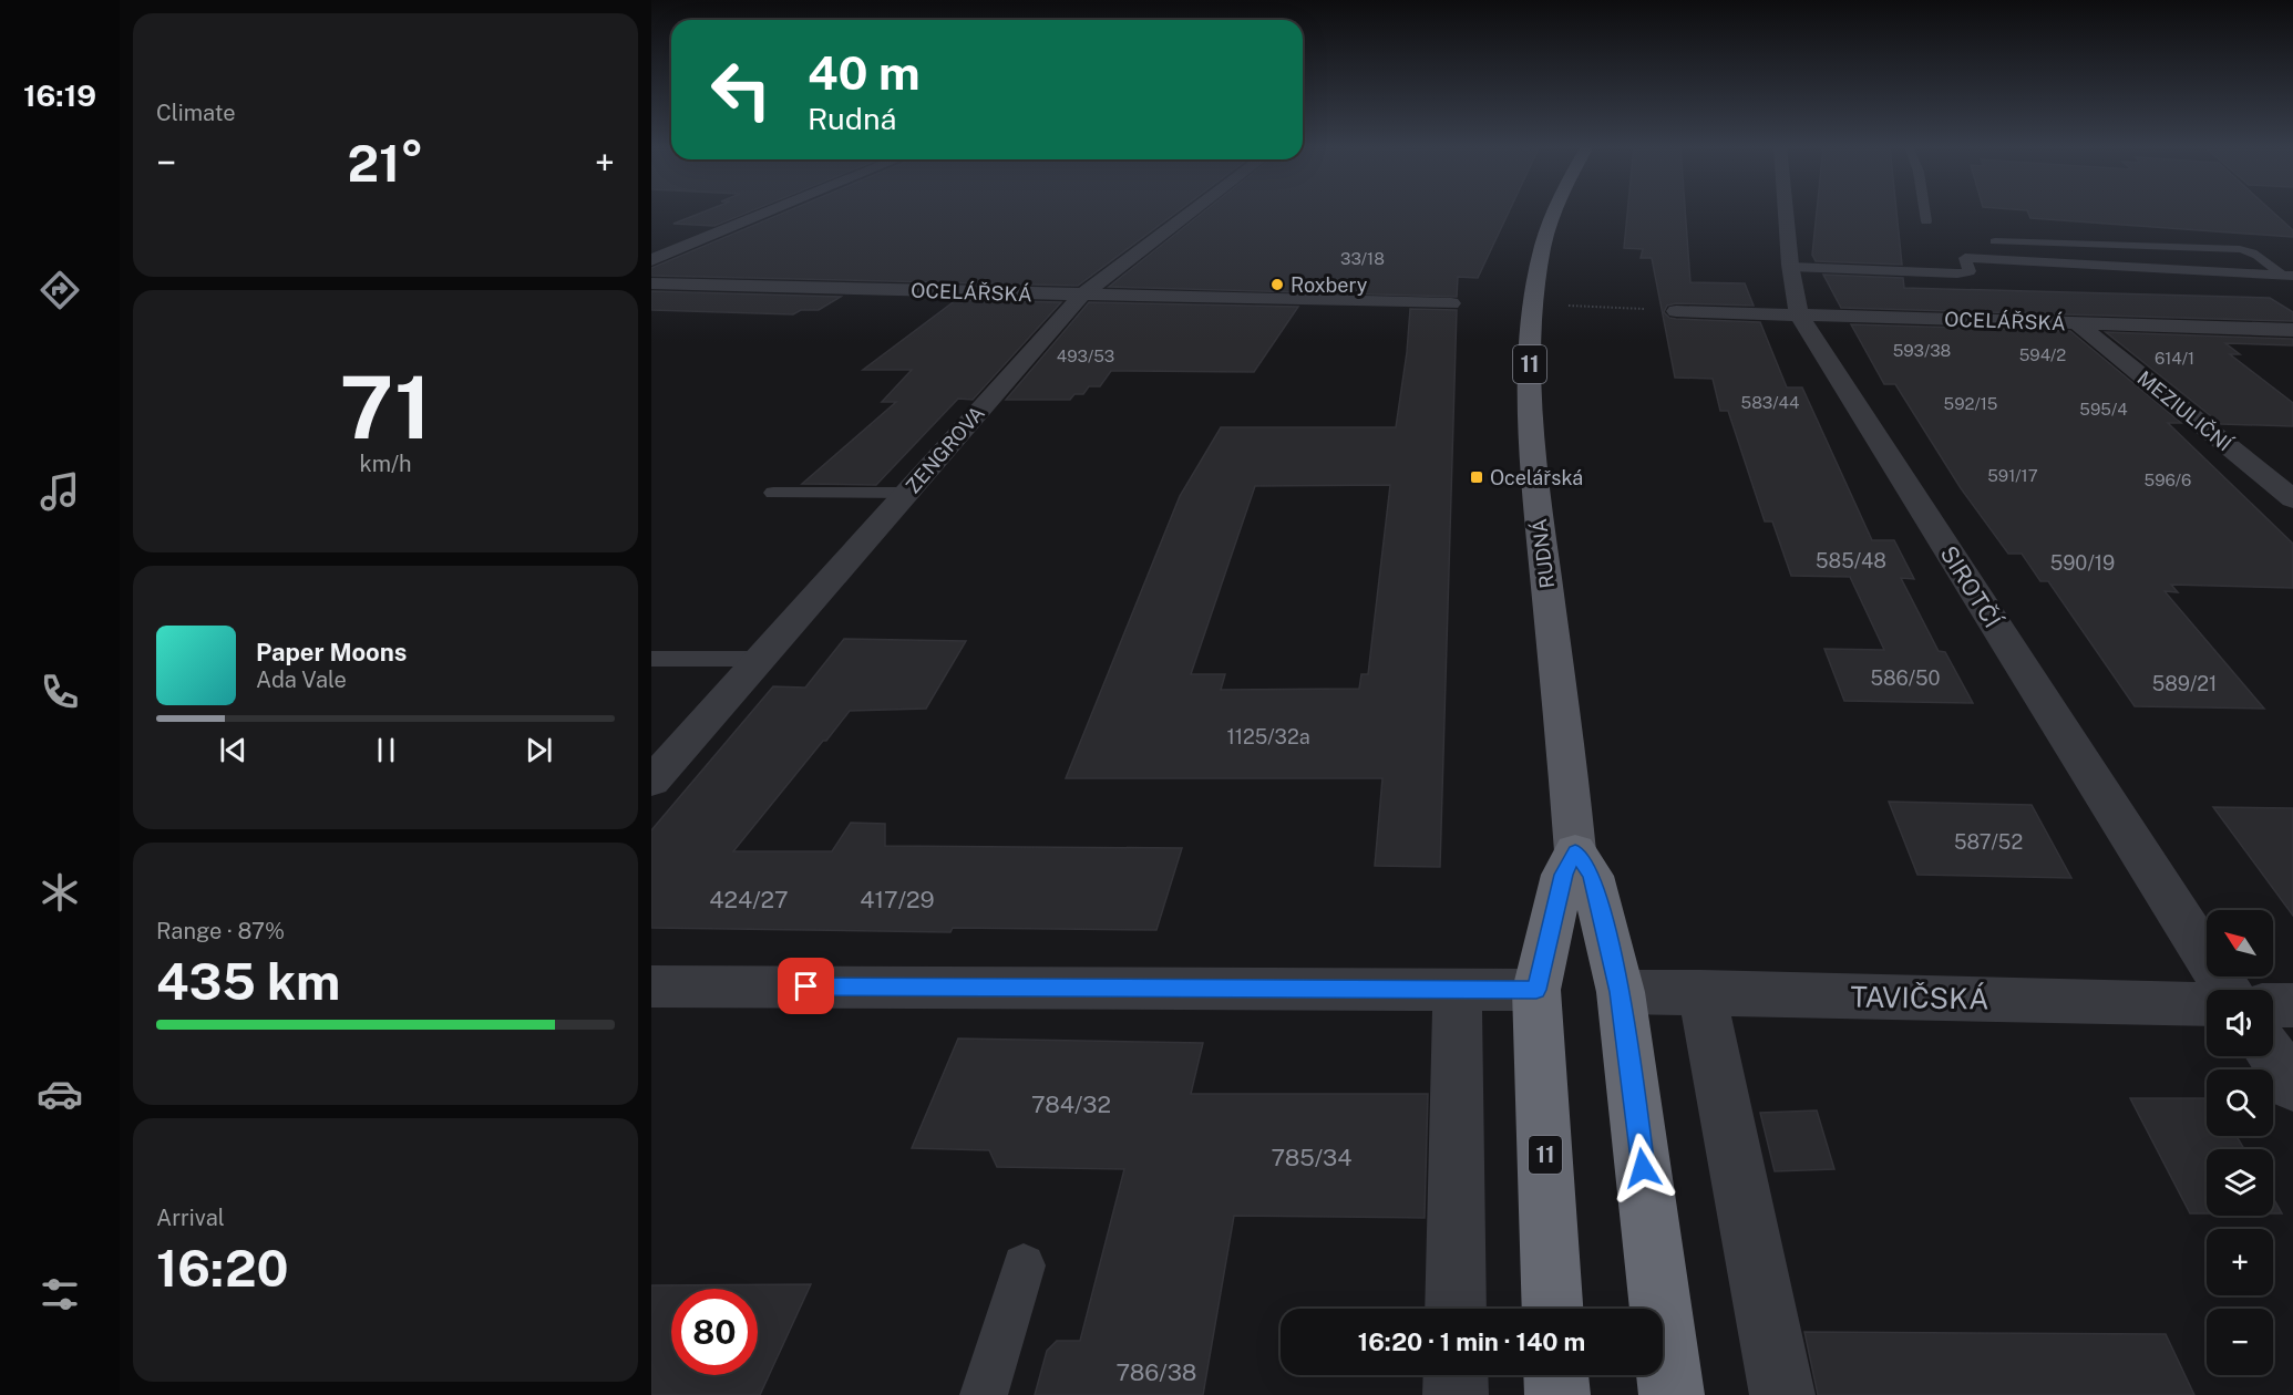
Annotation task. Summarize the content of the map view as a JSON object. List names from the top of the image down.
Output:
{
  "streets": {
    "highway": ["11", "RUDNÁ"],
    "street": [
      "OCELÁŘSKÁ",
      "MEZIULIČNÍ",
      "ZENGROVA",
      "SIROTČÍ",
      "TAVIČSKÁ"
    ]
  },
  "crossings": [
    ["OCELÁŘSKÁ", "MEZIULIČNÍ"],
    ["OCELÁŘSKÁ", "ZENGROVA"],
    ["OCELÁŘSKÁ", "SIROTČÍ"],
    ["11", "RUDNÁ"],
    ["RUDNÁ", "TAVIČSKÁ"]
  ],
  "places": {
    "other": ["Roxbery"],
    "transit": ["Ocelářská"]
  },
  "house_numbers": [
    "33/18",
    "593/38",
    "594/2",
    "493/53",
    "614/1",
    "583/44",
    "592/15",
    "595/4",
    "591/17",
    "596/6",
    "585/48",
    "590/19",
    "586/50",
    "589/21",
    "1125/32a",
    "587/52",
    "424/27",
    "417/29",
    "784/32",
    "785/34",
    "786/38"
  ],
  "north": "top left",
  "page": {
    "tabs": "16:19",
    "tile": [
      "Climate",
      ["71", "km/h"],
      ["Range · 87%", "435 km"],
      ["Arrival", "16:20"]
    ],
    "turn": ["40 m", "Rudná"],
    "heat": ["−", "21°", "+"],
    "song": ["Paper Moons", "Ada Vale"],
    "map_buttons": ["+", "−"],
    "limit": "80",
    "trip": "16:20 · 1 min · 140 m"
  }
}
